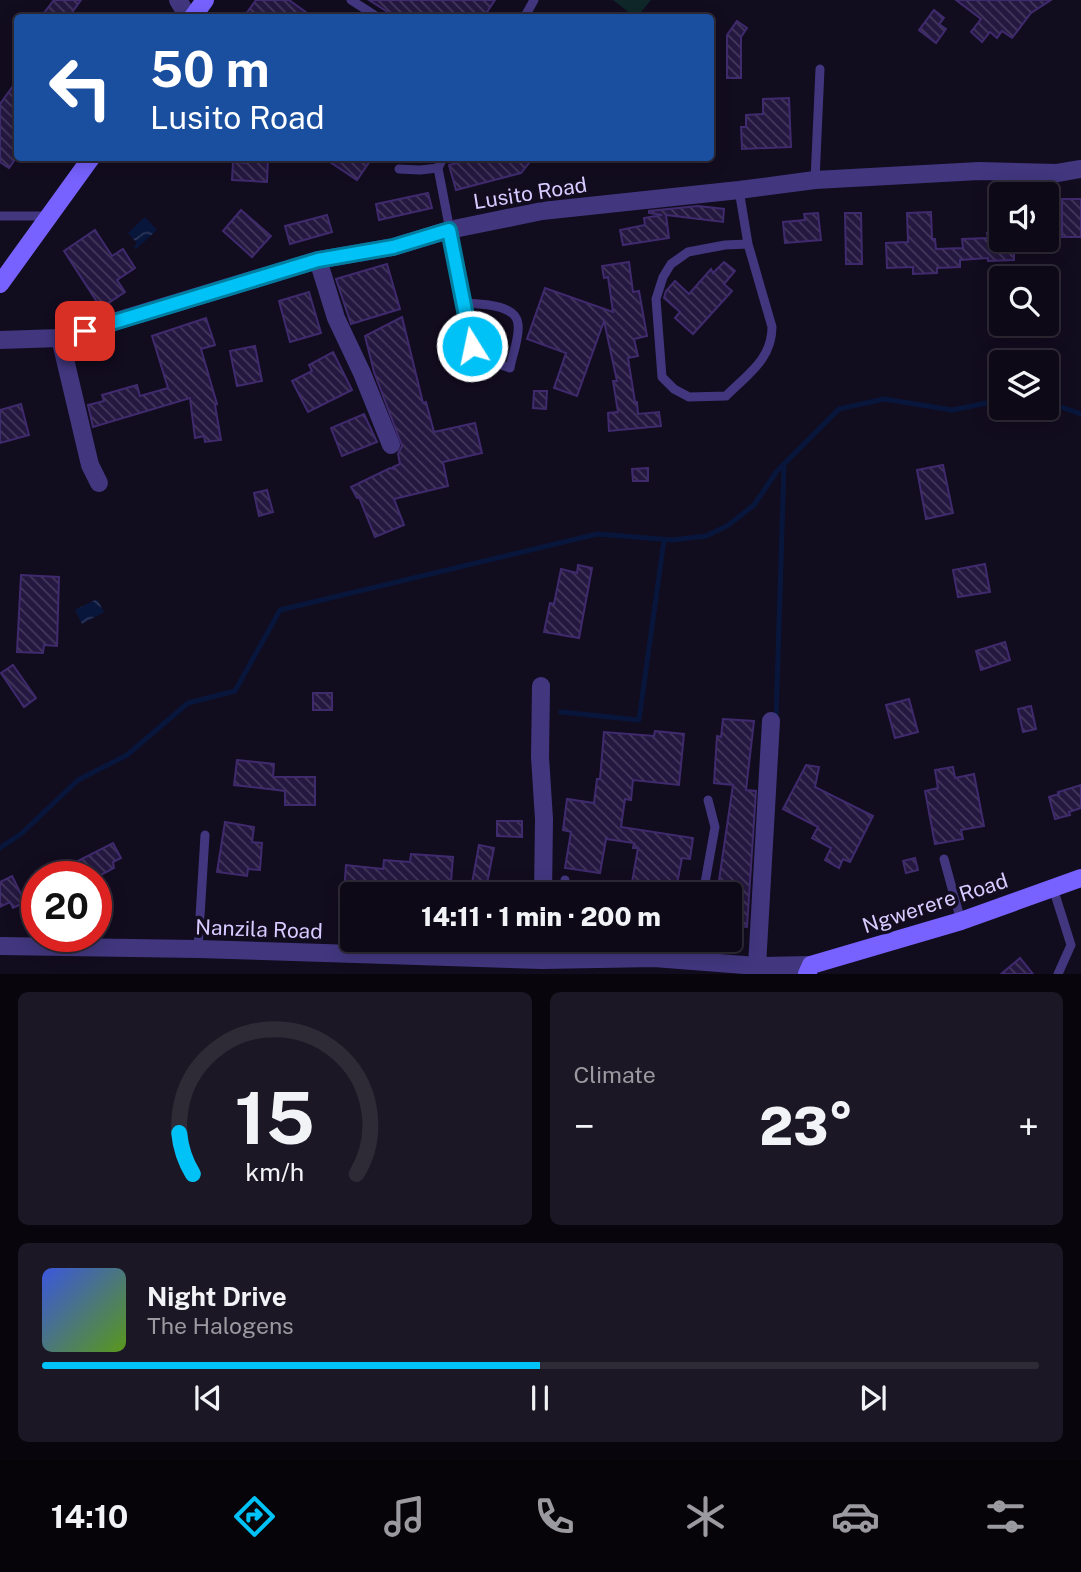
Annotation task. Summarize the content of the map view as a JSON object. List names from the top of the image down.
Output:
{
  "streets": {
    "street": ["Lusito Road", "Ngwerere Road", "Nanzila Road"]
  },
  "crossings": [
    ["Ngwerere Road", "Nanzila Road"]
  ],
  "page": {
    "turn": ["50 m", "Lusito Road"],
    "limit": "20",
    "trip": "14:11 · 1 min · 200 m",
    "tile": "Climate",
    "heat": ["−", "23°", "+"],
    "song": ["Night Drive", "The Halogens"],
    "tabs": "14:10",
    "gauge": ["15", "km/h"]
  }
}
